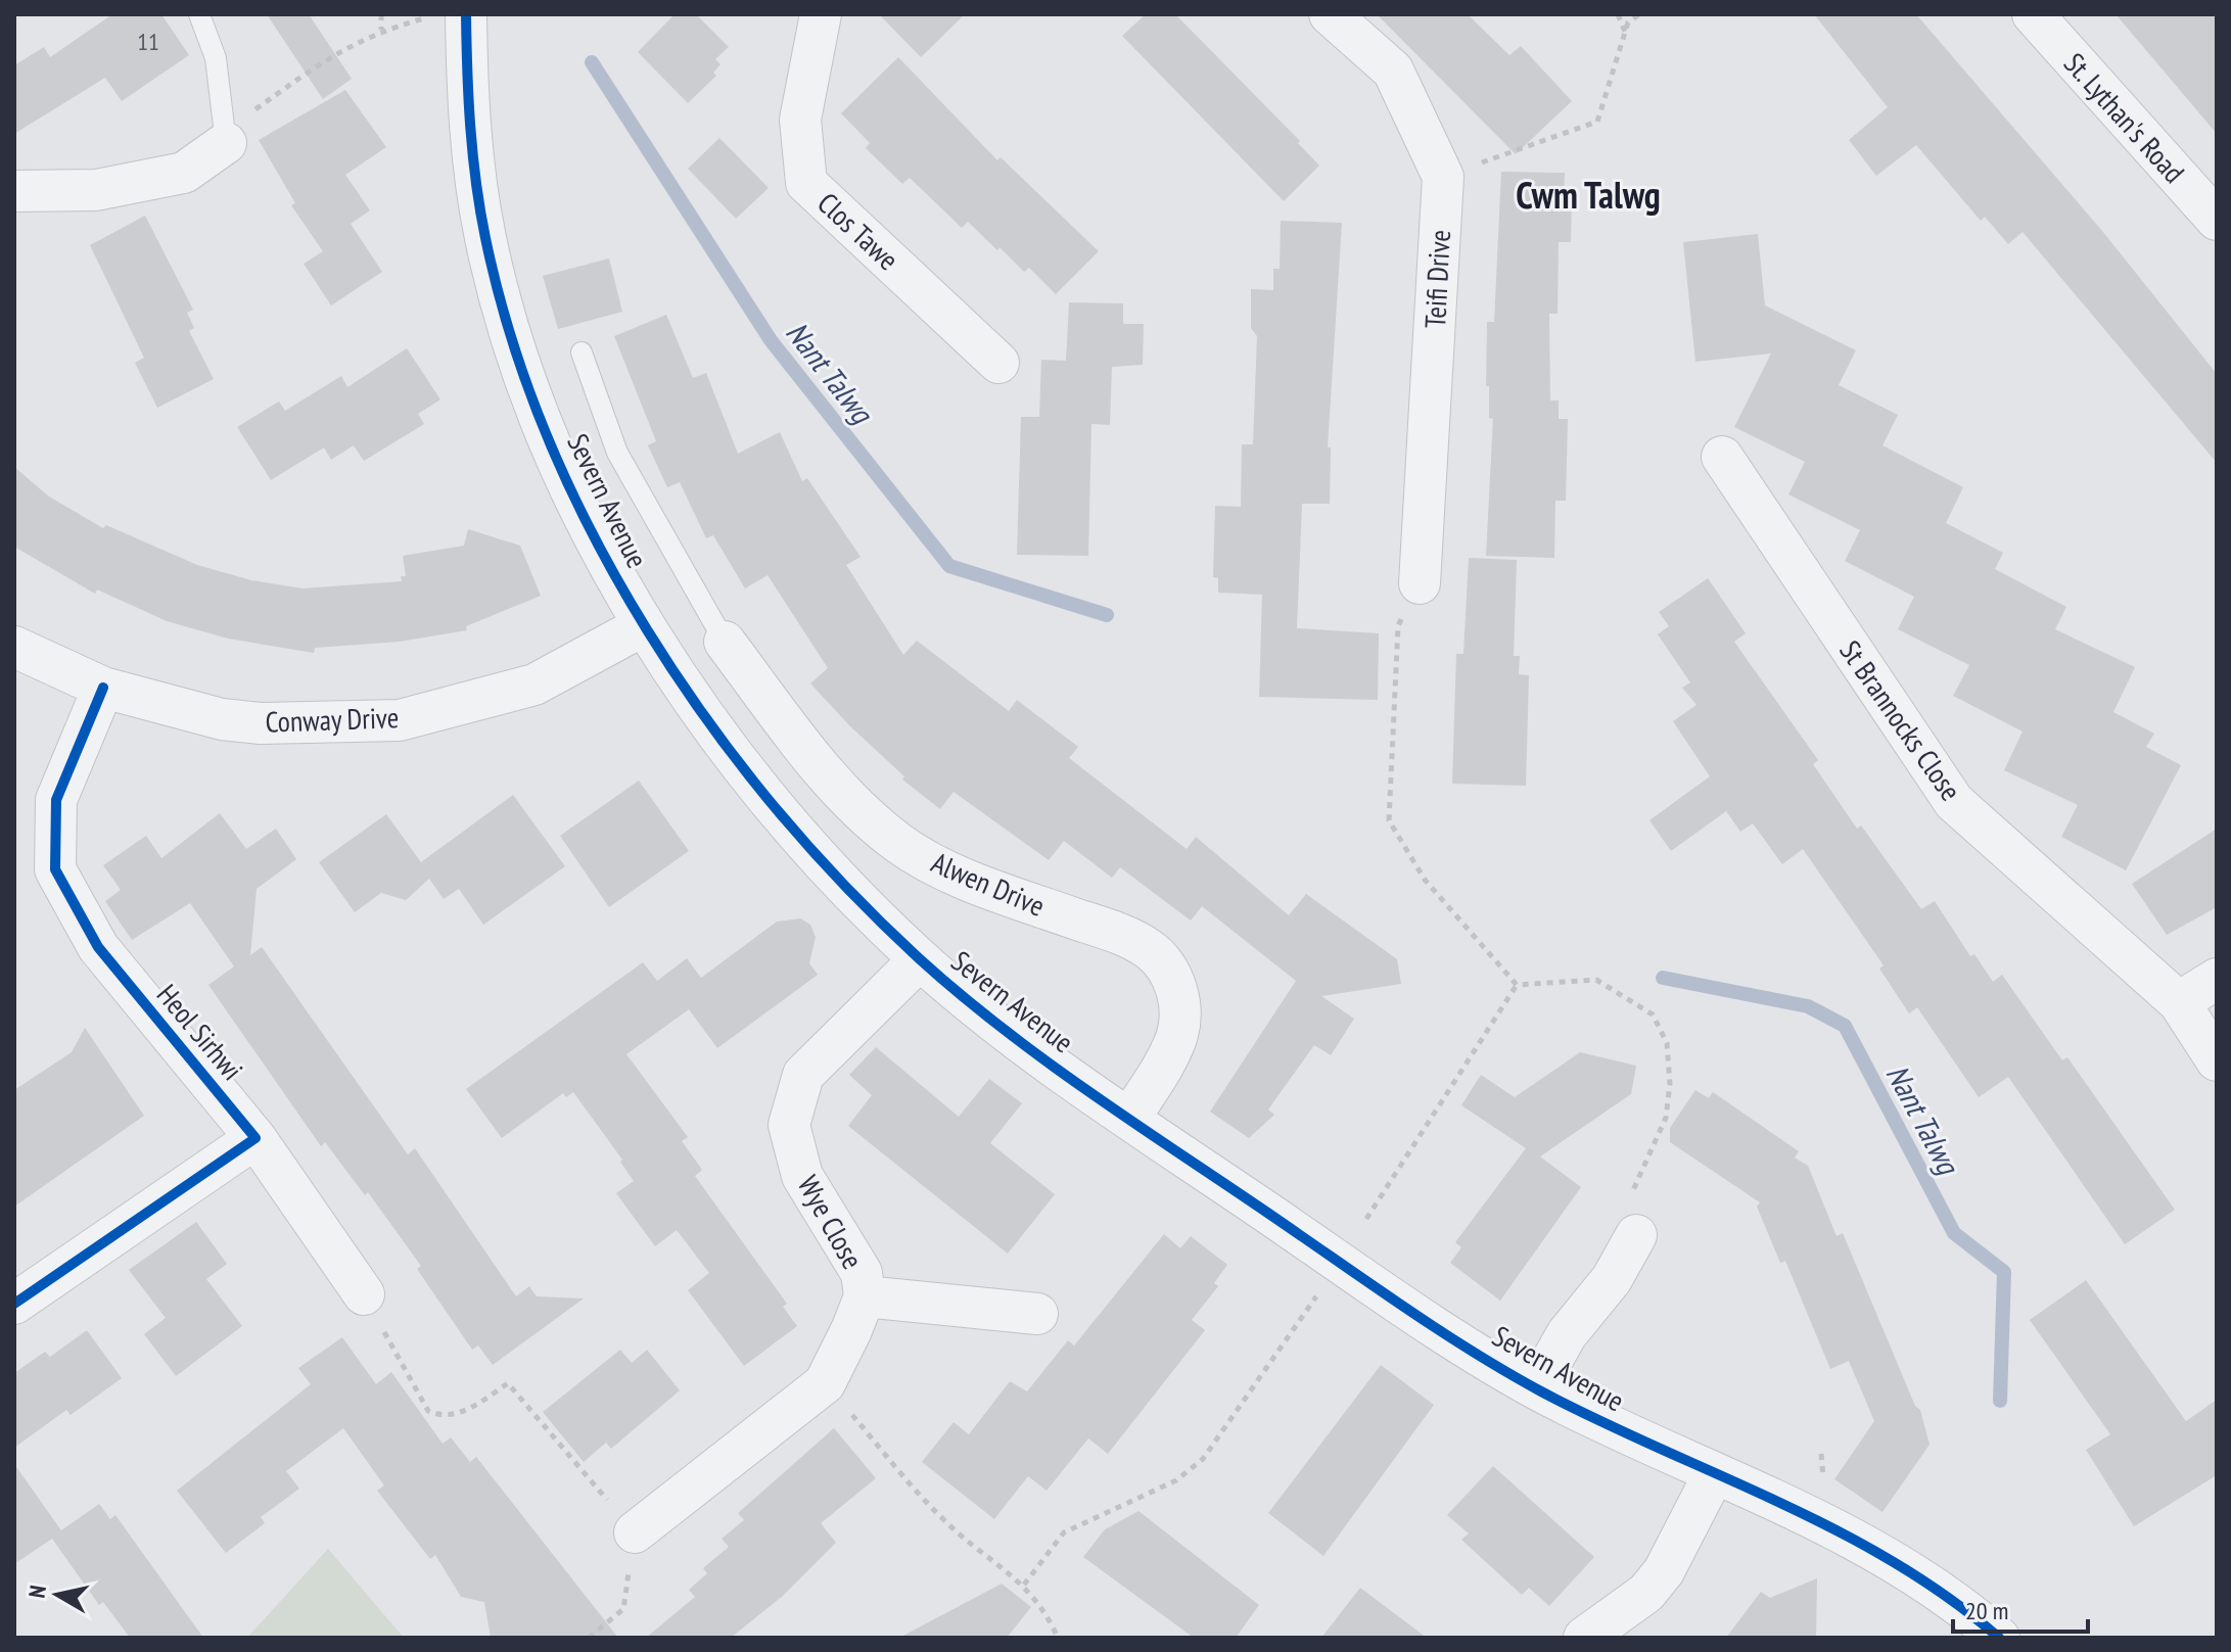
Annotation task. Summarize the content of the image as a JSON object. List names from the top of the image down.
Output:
{
  "streets": {
    "street": [
      "St. Lythan's Road",
      "Clos Tawe",
      "Teifi Drive",
      "Severn Avenue",
      "Conway Drive",
      "St Brannocks Close",
      "Alwen Drive",
      "Heol Sirhwi",
      "Wye Close"
    ]
  },
  "crossings": [
    ["Severn Avenue", "Conway Drive"],
    ["Severn Avenue", "Alwen Drive"],
    ["Severn Avenue", "Wye Close"],
    ["Conway Drive", "Heol Sirhwi"]
  ],
  "districts": ["Cwm Talwg"],
  "water": ["Nant Talwg"],
  "house_numbers": ["11"],
  "scale_bar": "20 m",
  "north": "left"
}
